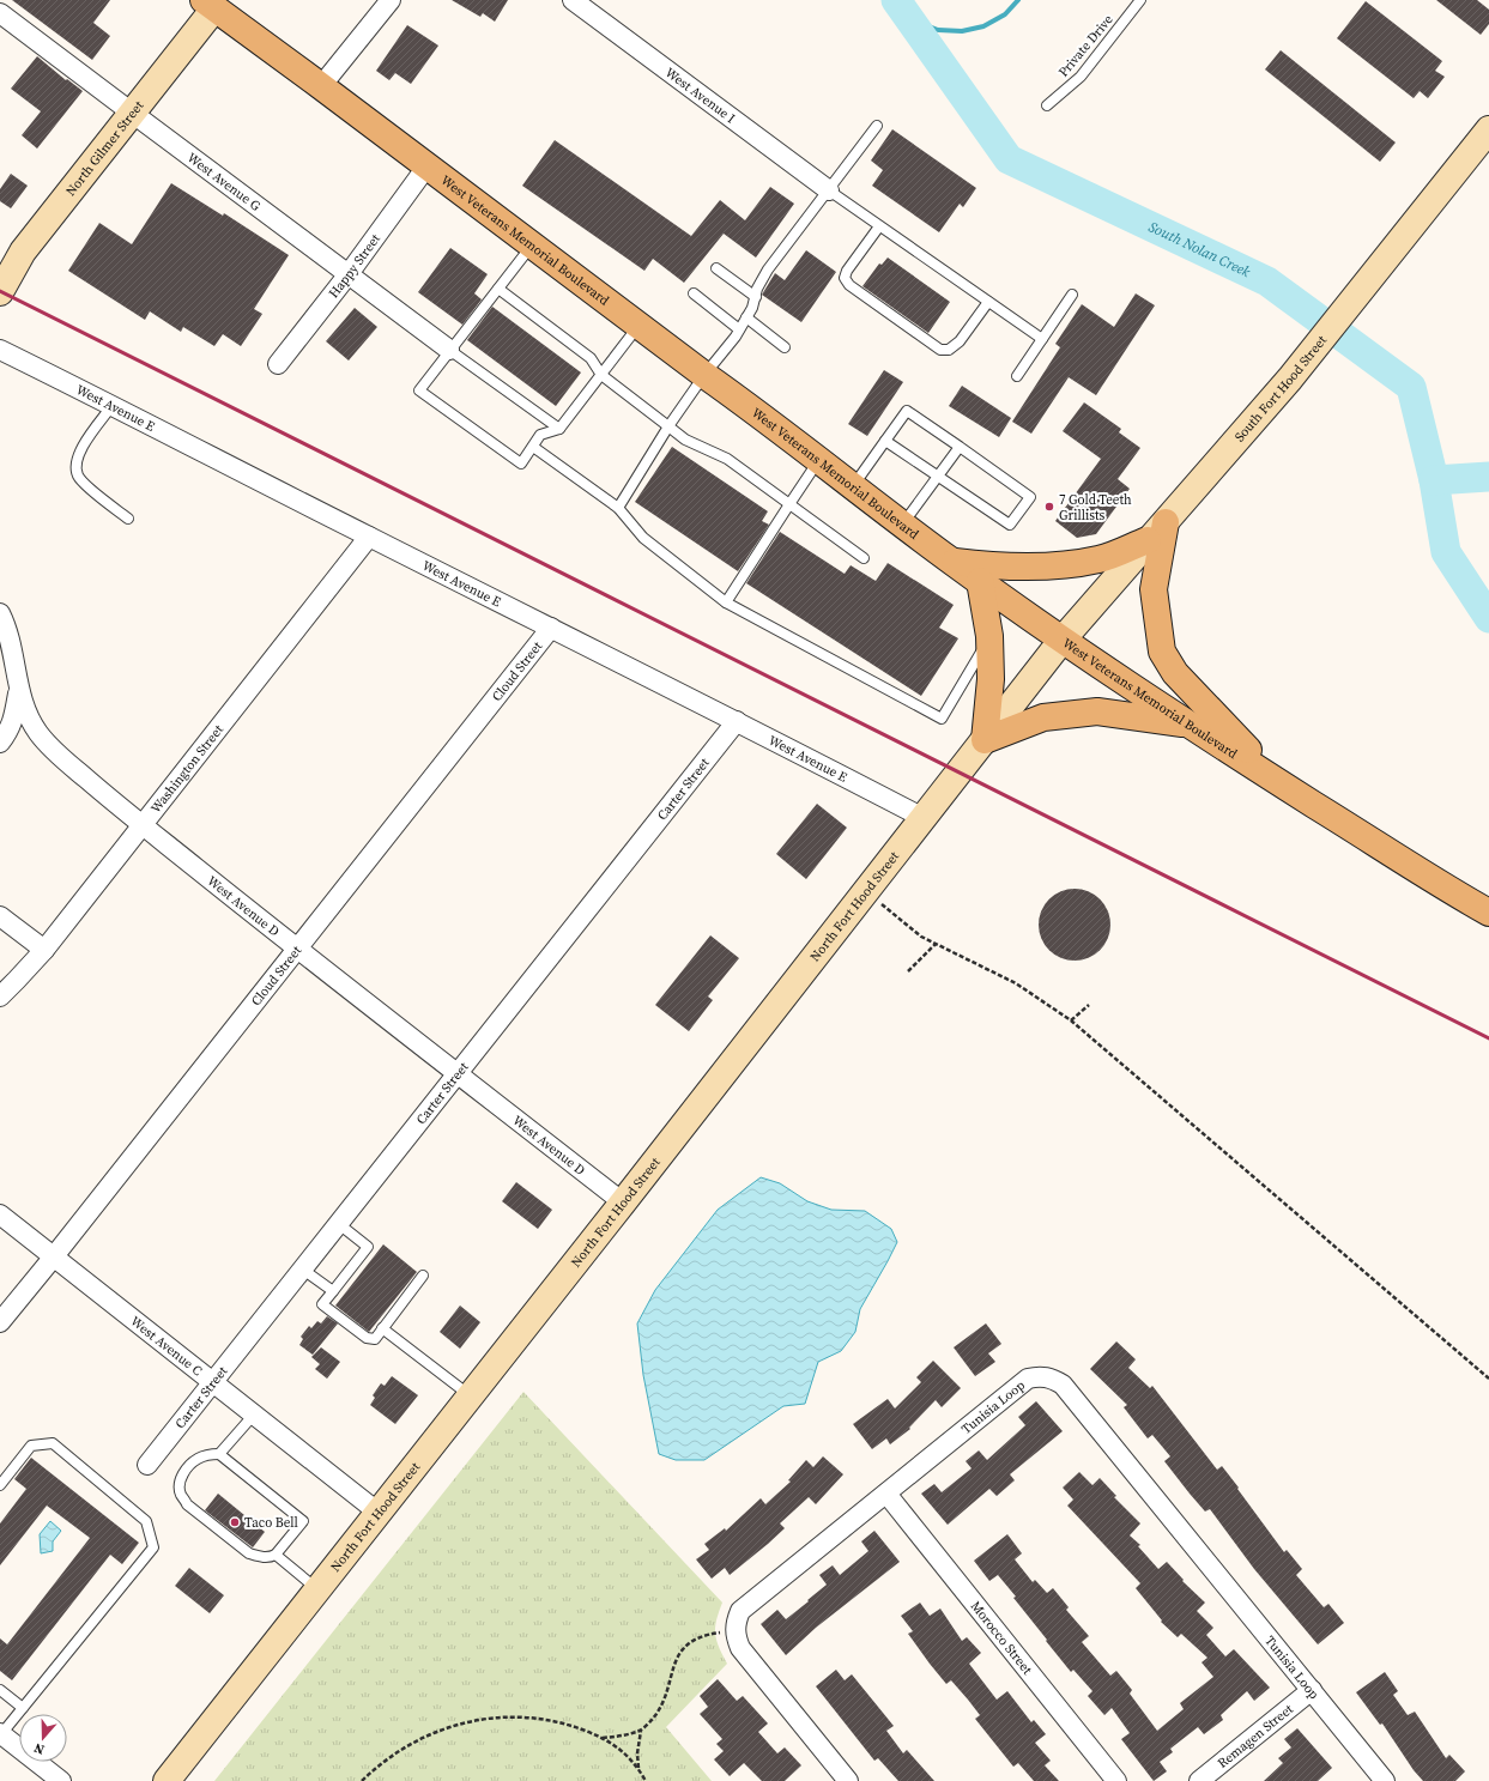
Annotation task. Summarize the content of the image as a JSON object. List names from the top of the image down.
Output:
{
  "streets": {
    "main road": [
      "North Gilmer Street",
      "West Veterans Memorial Boulevard",
      "South Fort Hood Street",
      "North Fort Hood Street"
    ],
    "street": [
      "West Avenue I",
      "West Avenue G",
      "Happy Street",
      "West Avenue E",
      "Cloud Street",
      "Washington Street",
      "Carter Street",
      "West Avenue D",
      "West Avenue C",
      "Tunisia Loop",
      "Morocco Street",
      "Remagen Street"
    ],
    "lane": ["Private Drive"]
  },
  "crossings": [
    ["North Gilmer Street", "West Avenue G"],
    ["North Gilmer Street", "West Veterans Memorial Boulevard"],
    ["West Avenue G", "Happy Street"],
    ["West Veterans Memorial Boulevard", "Happy Street"],
    ["West Veterans Memorial Boulevard", "South Fort Hood Street"],
    ["West Veterans Memorial Boulevard", "North Fort Hood Street"],
    ["South Fort Hood Street", "North Fort Hood Street"],
    ["West Avenue E", "Cloud Street"],
    ["West Avenue E", "Washington Street"],
    ["West Avenue E", "Carter Street"],
    ["West Avenue E", "North Fort Hood Street"],
    ["Cloud Street", "West Avenue D"],
    ["Cloud Street", "West Avenue C"],
    ["Washington Street", "West Avenue D"],
    ["Carter Street", "West Avenue D"],
    ["Carter Street", "West Avenue C"],
    ["West Avenue D", "North Fort Hood Street"],
    ["North Fort Hood Street", "West Avenue C"],
    ["Tunisia Loop", "Morocco Street"],
    ["Tunisia Loop", "Remagen Street"]
  ],
  "water": ["South Nolan Creek"],
  "places": ["7 Gold Teeth Grillists", "Taco Bell"],
  "north": "bottom"
}
